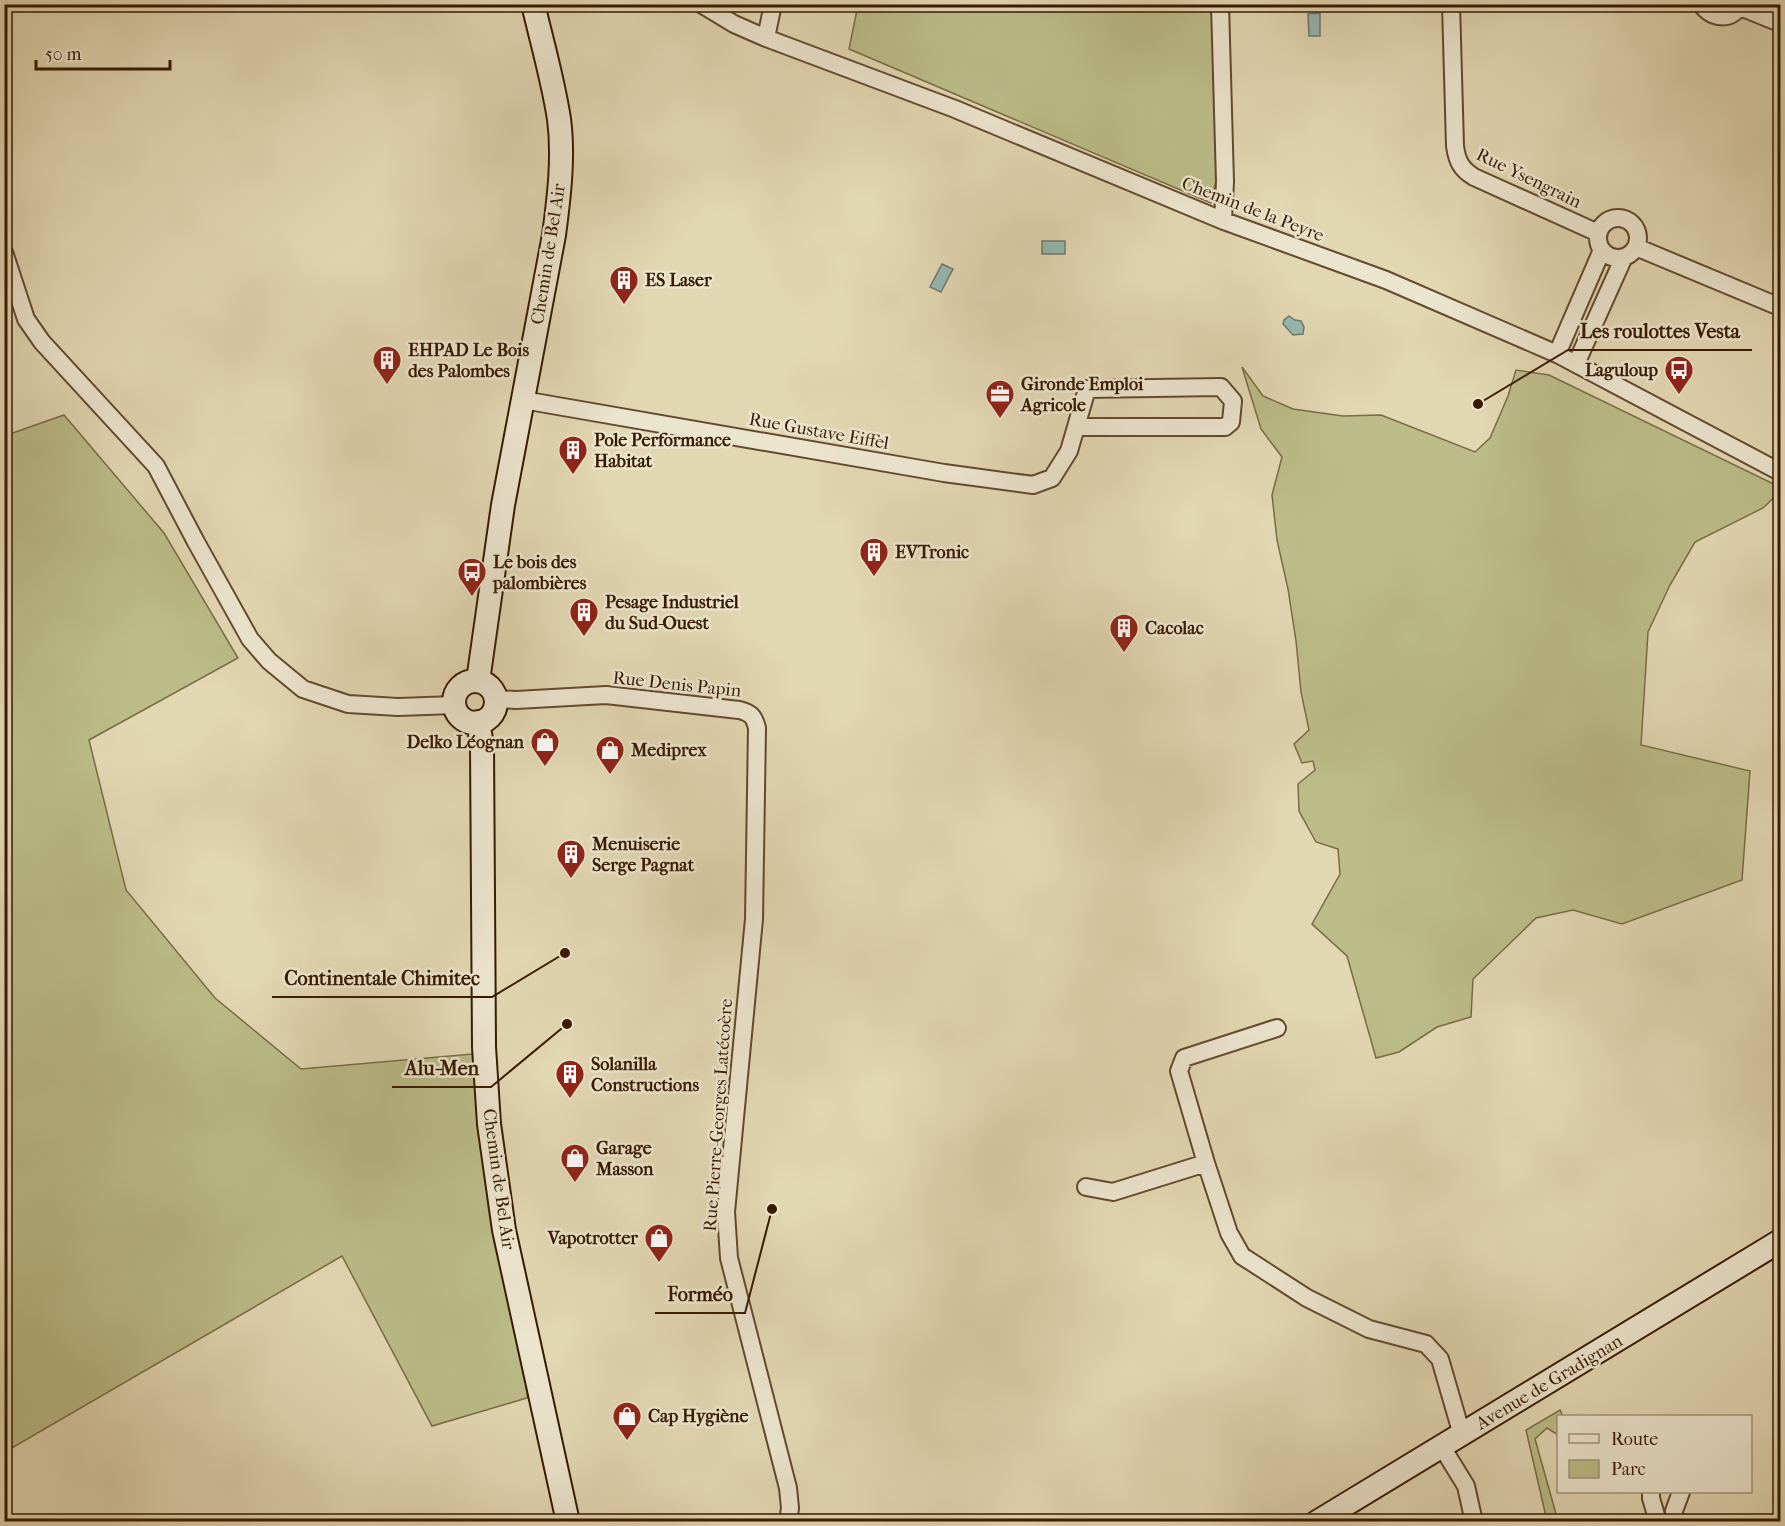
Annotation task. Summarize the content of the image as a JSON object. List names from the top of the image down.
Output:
{
  "streets": {
    "street": [
      "Rue Ysengrain",
      "Chemin de la Peyre",
      "Chemin de Bel Air",
      "Rue Gustave Eiffel",
      "Rue Denis Papin",
      "Rue Pierre-Georges Latécoère",
      "Avenue de Gradignan"
    ]
  },
  "crossings": [
    ["Chemin de Bel Air", "Rue Gustave Eiffel"],
    ["Chemin de Bel Air", "Rue Denis Papin"],
    ["Rue Denis Papin", "Rue Pierre-Georges Latécoère"]
  ],
  "places": {
    "building": [
      "ES Laser",
      "EHPAD Le Bois des Palombes",
      "Pole Performance Habitat",
      "EVTronic",
      "Pesage Industriel du Sud-Ouest",
      "Cacolac",
      "Menuiserie Serge Pagnat",
      "Solanilla Constructions"
    ],
    "bus stop": ["Laguloup", "Le bois des palombières"],
    "other": [
      "Les roulottes Vesta",
      "Continentale Chimitec",
      "Alu-Men",
      "Forméo"
    ],
    "office": ["Gironde Emploi Agricole"],
    "shop": [
      "Delko Léognan",
      "Mediprex",
      "Garage Masson",
      "Vapotrotter",
      "Cap Hygiène"
    ]
  },
  "legend": ["Route", "Parc"],
  "scale_bar": "50 m"
}
